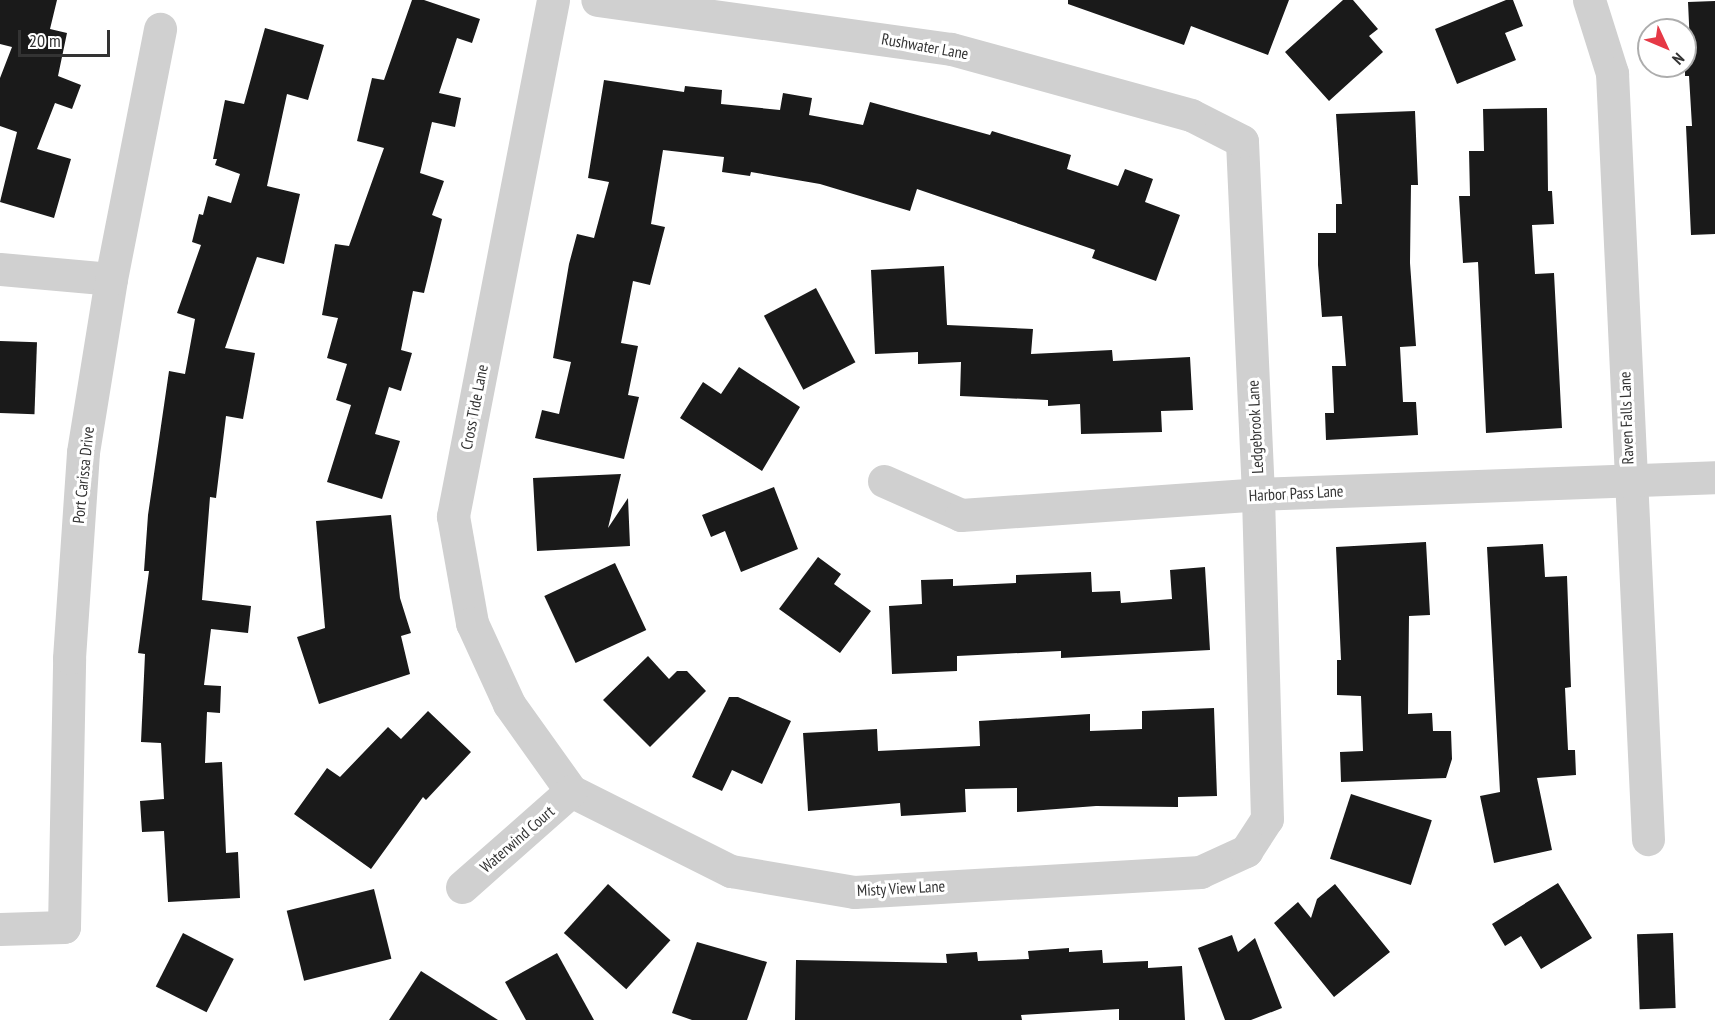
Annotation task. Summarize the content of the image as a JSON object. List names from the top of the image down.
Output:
{
  "streets": {
    "street": [
      "Rushwater Lane",
      "Cross Tide Lane",
      "Raven Falls Lane",
      "Ledgebrook Lane",
      "Port Carissa Drive",
      "Harbor Pass Lane",
      "Waterwind Court",
      "Misty View Lane"
    ]
  },
  "crossings": [
    ["Rushwater Lane", "Ledgebrook Lane"],
    ["Cross Tide Lane", "Waterwind Court"],
    ["Cross Tide Lane", "Misty View Lane"],
    ["Raven Falls Lane", "Harbor Pass Lane"],
    ["Ledgebrook Lane", "Harbor Pass Lane"],
    ["Ledgebrook Lane", "Misty View Lane"],
    ["Waterwind Court", "Misty View Lane"]
  ],
  "scale_bar": "20 m",
  "north": "bottom right"
}
